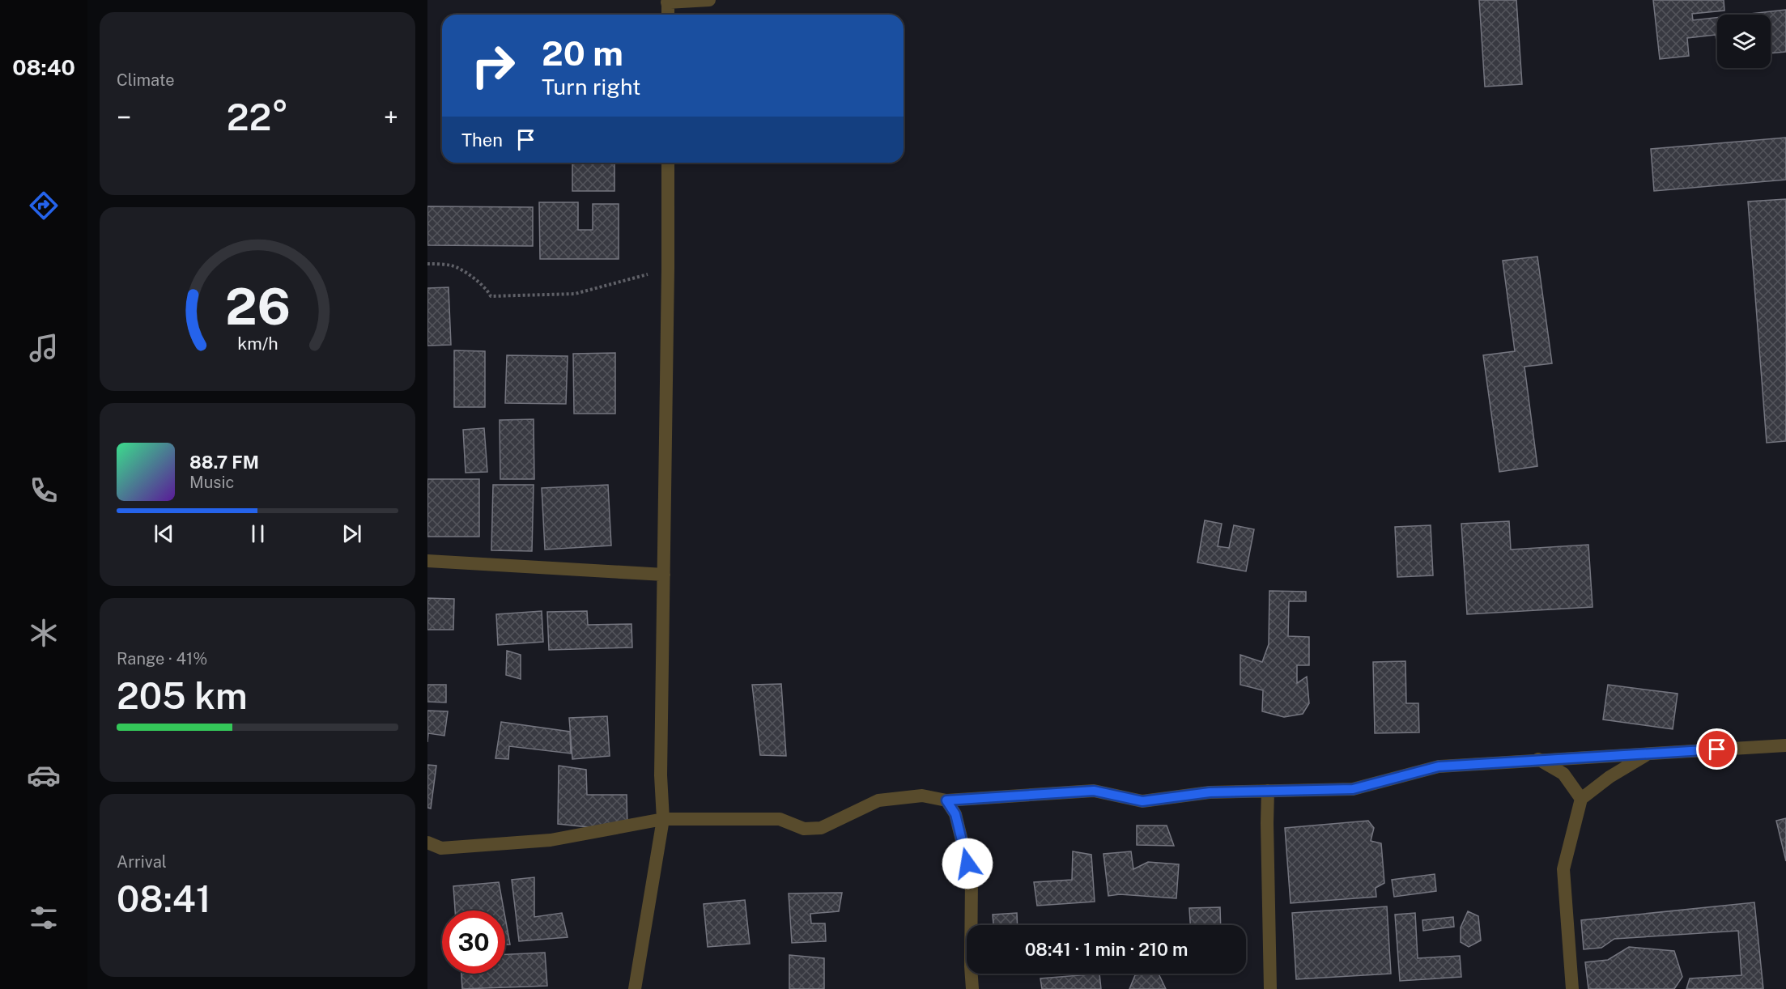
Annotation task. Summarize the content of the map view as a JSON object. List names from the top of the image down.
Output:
{
  "page": {
    "tabs": "08:40",
    "tile": [
      "Climate",
      ["Range · 41%", "205 km"],
      ["Arrival", "08:41"]
    ],
    "turn": ["20 m", "Turn right"],
    "heat": ["−", "22°", "+"],
    "then": "Then",
    "song": ["88.7 FM", "Music"],
    "limit": "30",
    "trip": "08:41 · 1 min · 210 m",
    "gauge": ["26", "km/h"]
  }
}
